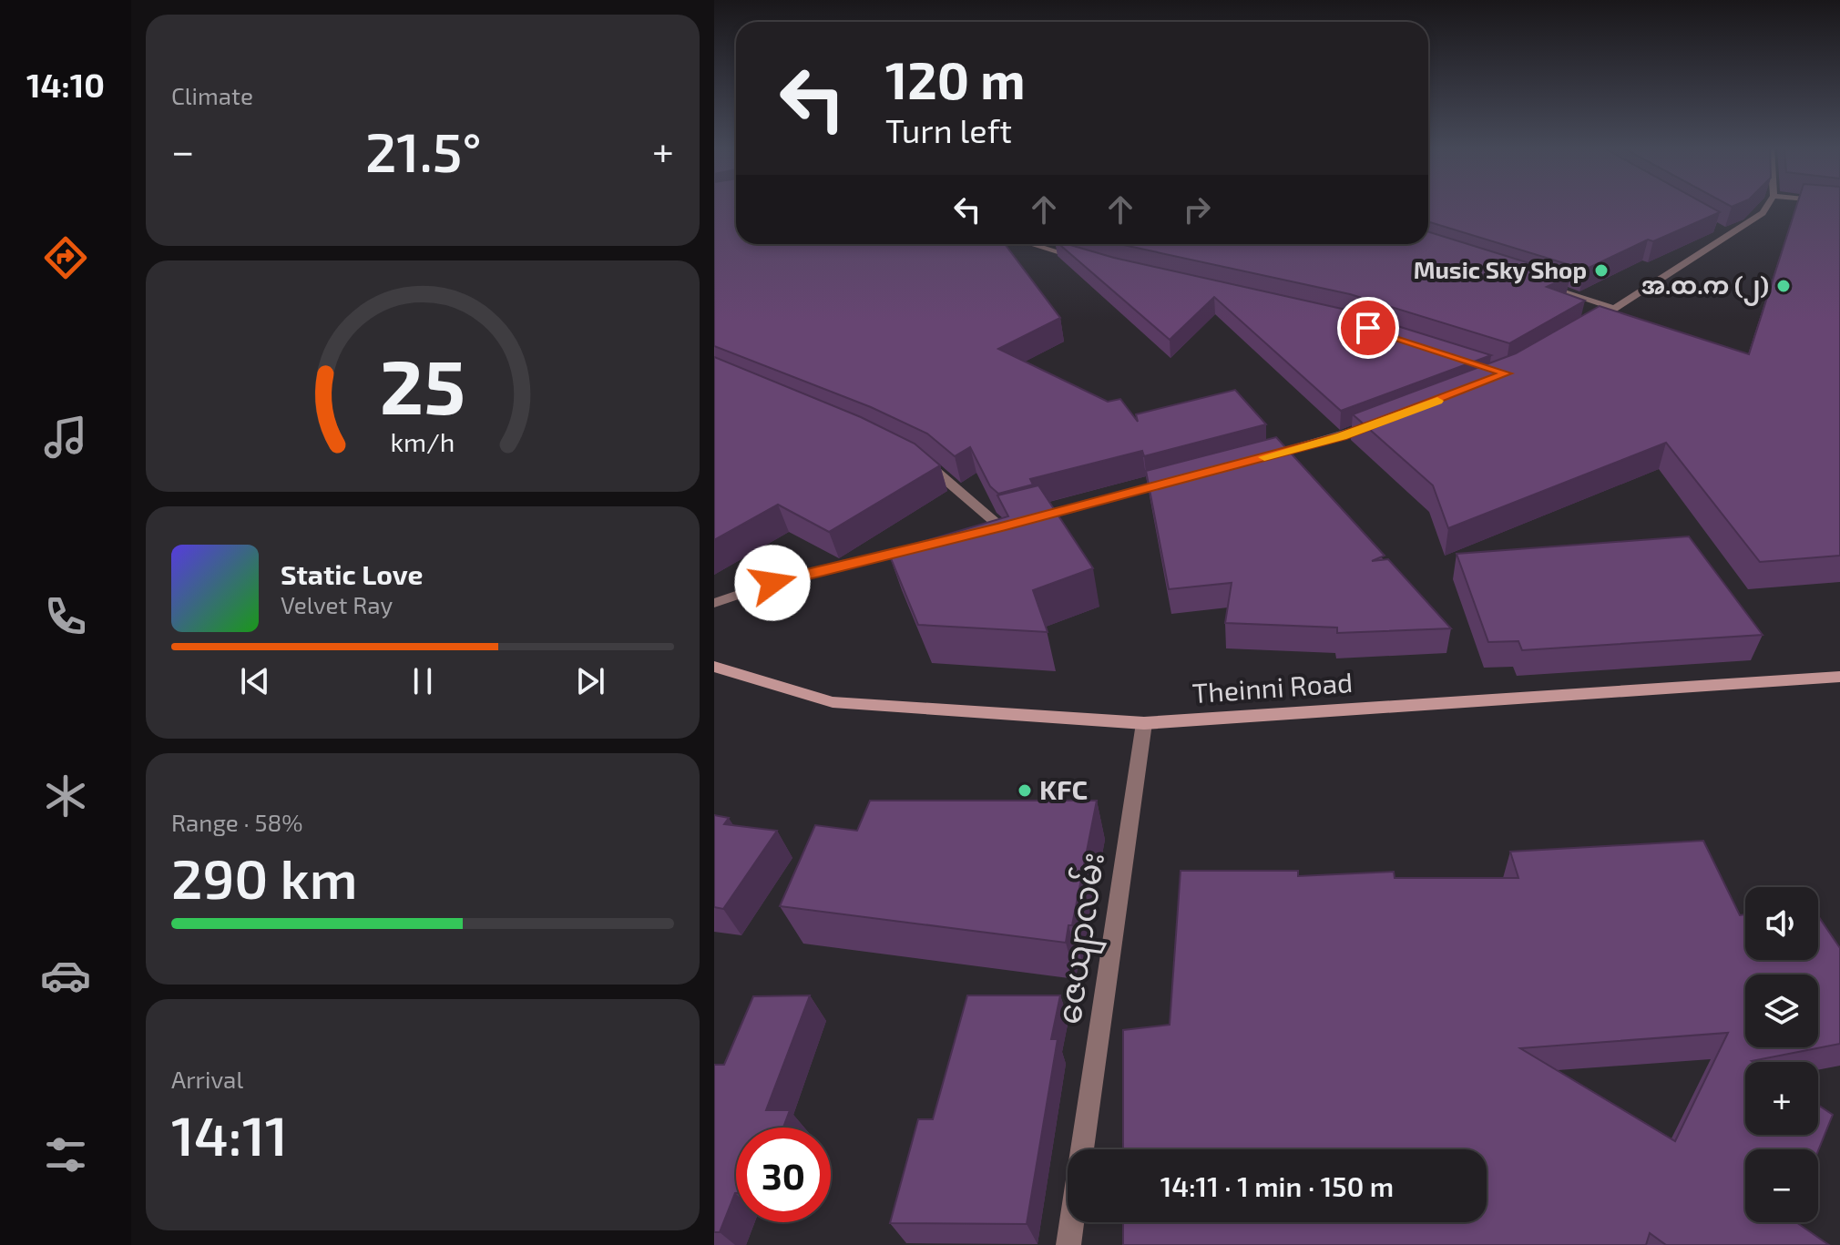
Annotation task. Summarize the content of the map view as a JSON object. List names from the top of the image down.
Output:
{
  "streets": {
    "main road": ["Theinni Road"],
    "street": ["ဇေယျာလမ်း"]
  },
  "crossings": [
    ["Theinni Road", "ဇေယျာလမ်း"]
  ],
  "places": ["Music Sky Shop", "အ.ထ.က (၂)", "KFC"],
  "page": {
    "tabs": "14:10",
    "tile": [
      "Climate",
      ["Range · 58%", "290 km"],
      ["Arrival", "14:11"]
    ],
    "turn": ["120 m", "Turn left"],
    "heat": ["−", "21.5°", "+"],
    "song": ["Static Love", "Velvet Ray"],
    "map_buttons": ["+", "−"],
    "limit": "30",
    "trip": "14:11 · 1 min · 150 m",
    "gauge": ["25", "km/h"]
  }
}
